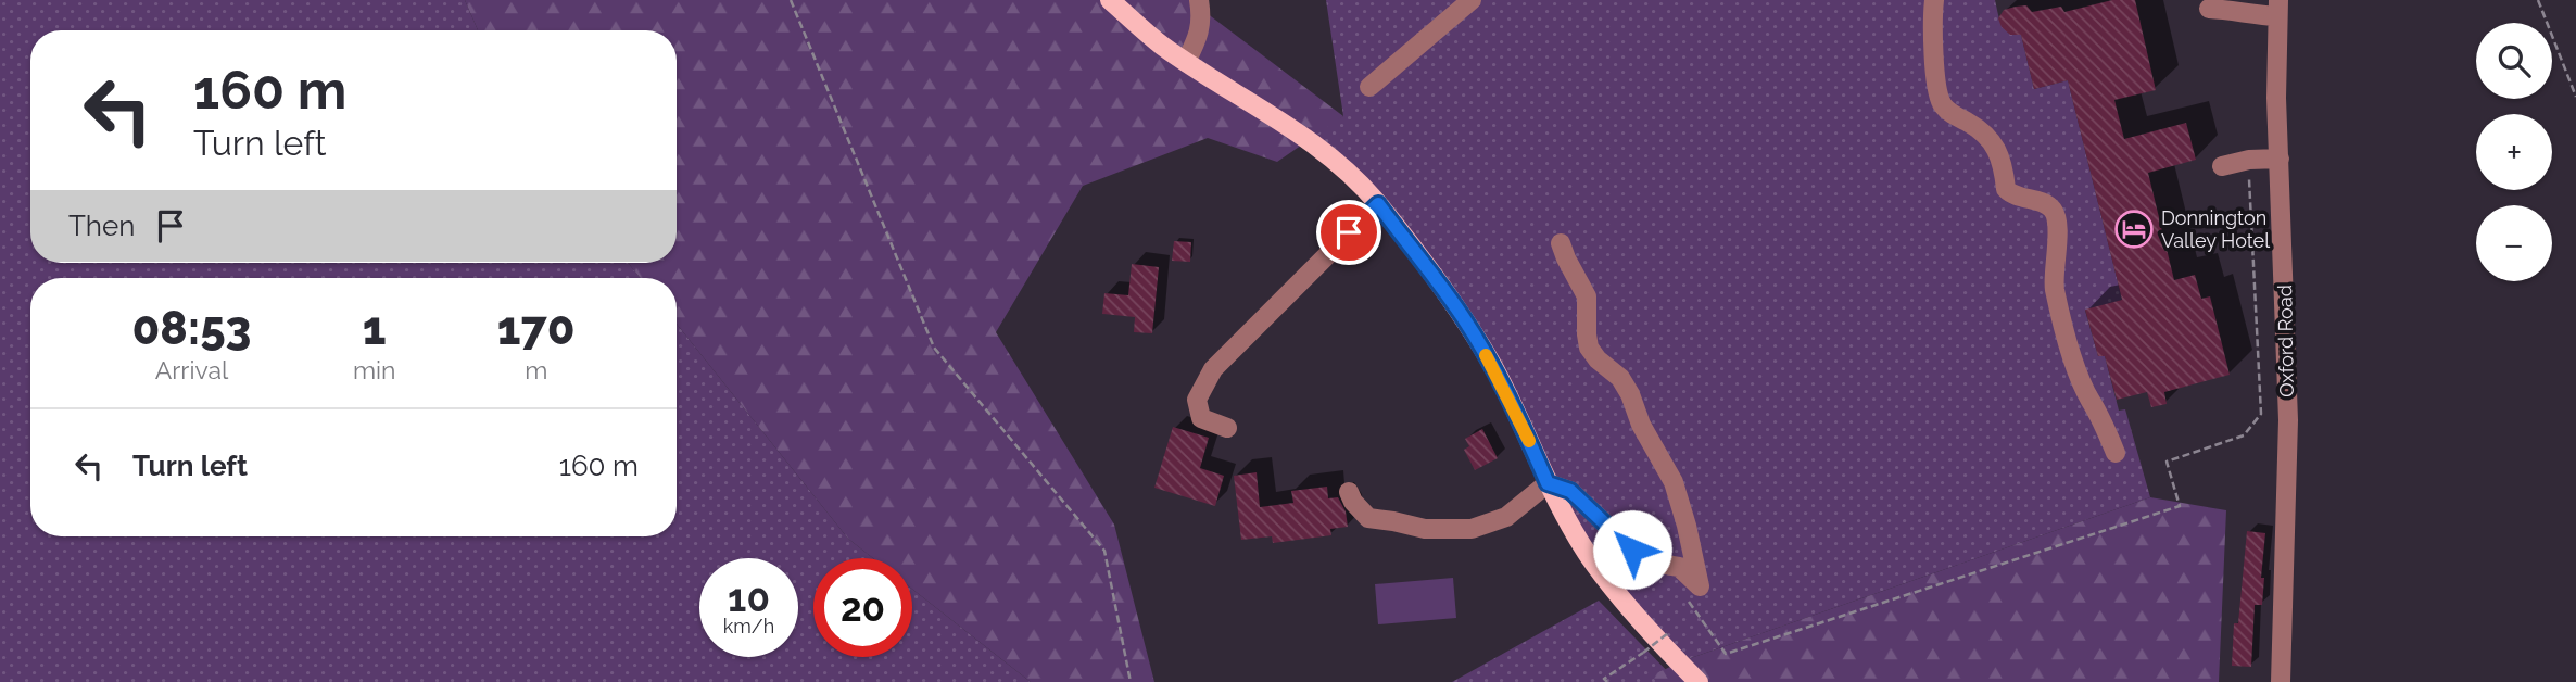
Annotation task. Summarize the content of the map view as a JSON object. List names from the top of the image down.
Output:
{
  "streets": {
    "street": ["Oxford Road"]
  },
  "places": {
    "hotel": ["Donnington Valley Hotel"]
  },
  "page": {
    "map_buttons": ["+", "−"],
    "turn": ["160 m", "Turn left"],
    "then": "Then",
    "eta": [
      "08:53",
      "Arrival",
      "1",
      "min",
      "170",
      "m"
    ],
    "list": [
      {
        "name": "Turn left",
        "value": "160 m"
      }
    ],
    "speed": "10 km/h",
    "limit": "20"
  }
}
